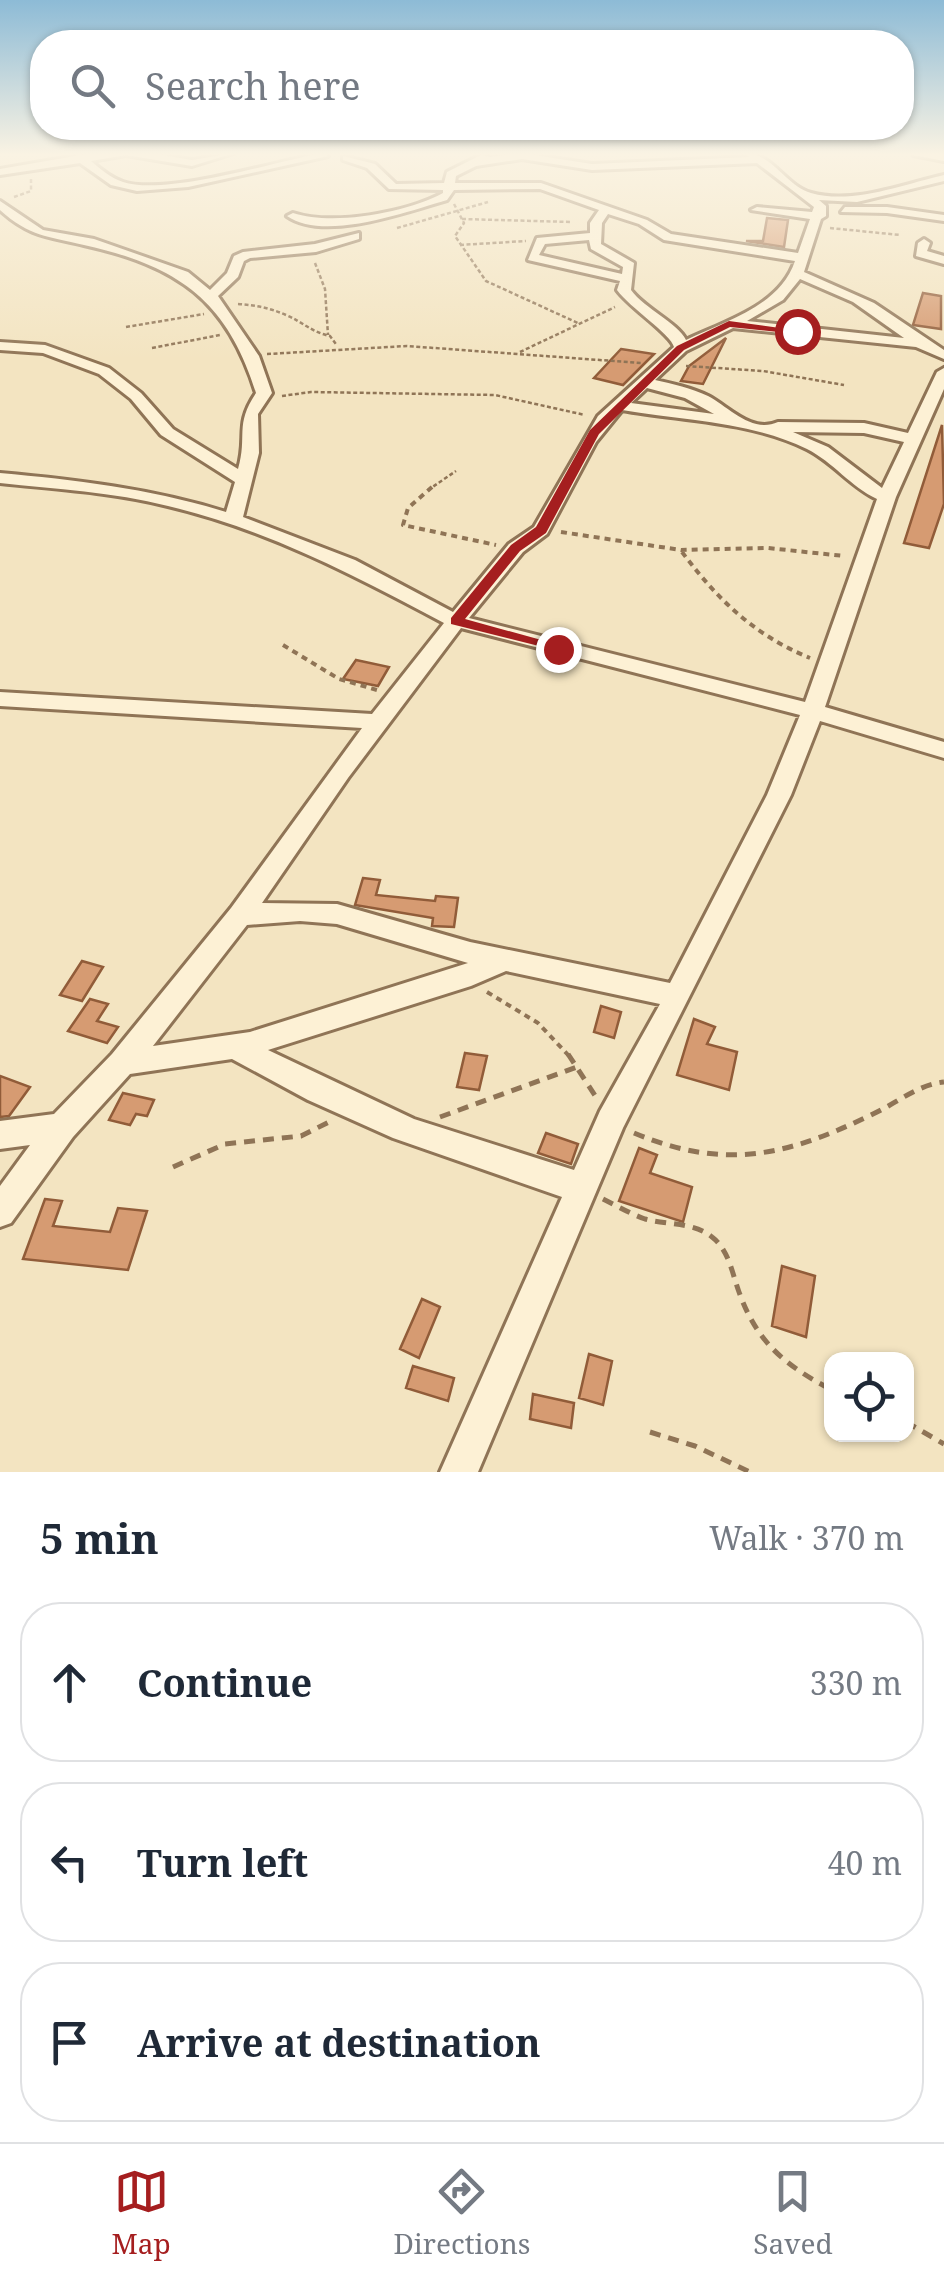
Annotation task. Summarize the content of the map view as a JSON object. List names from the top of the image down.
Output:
{
  "page": {
    "search": "Search here",
    "heading": ["5 min", "Walk · 370 m"],
    "list": [
      ["Continue", "330 m"],
      ["Turn left", "40 m"],
      "Arrive at destination"
    ],
    "nav": ["Map", "Directions", "Saved"]
  }
}
